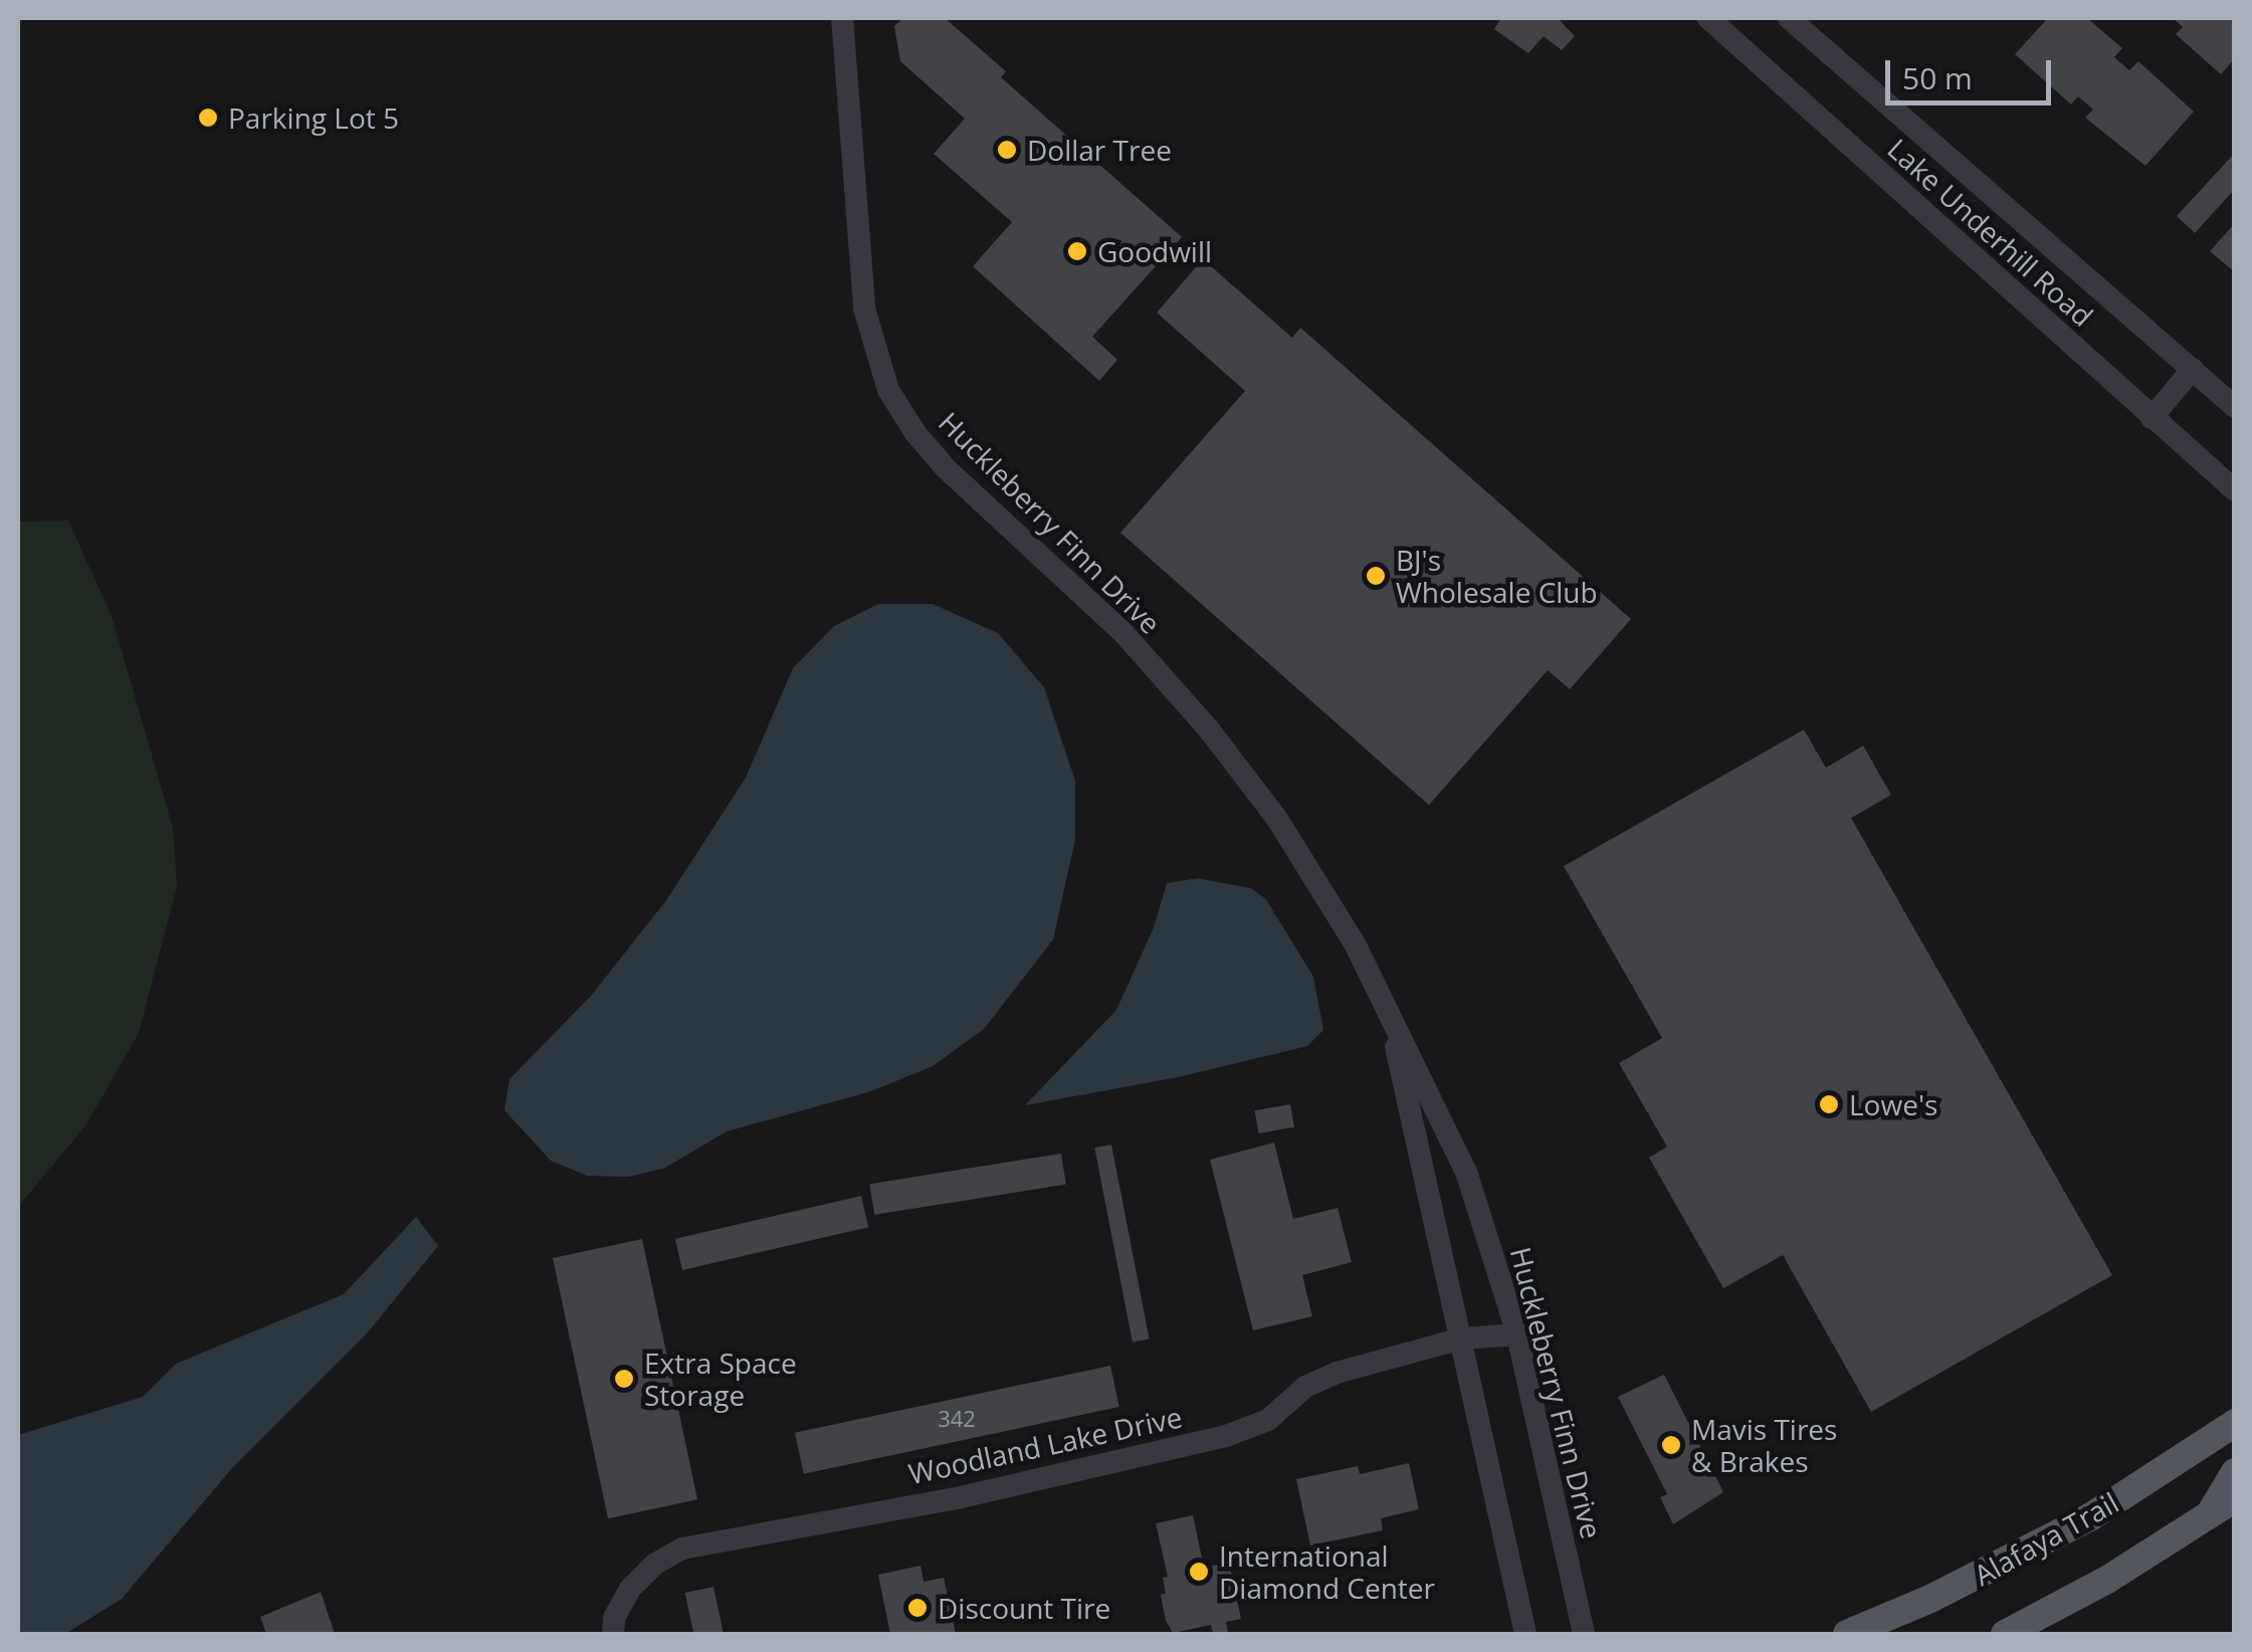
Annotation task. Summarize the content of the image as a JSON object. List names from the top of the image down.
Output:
{
  "streets": {
    "main road": ["Alafaya Trail"],
    "street": ["Lake Underhill Road", "Huckleberry Finn Drive", "Woodland Lake Drive"]
  },
  "crossings": [
    ["Huckleberry Finn Drive", "Woodland Lake Drive"]
  ],
  "places": [
    "Parking Lot 5",
    "Dollar Tree",
    "Goodwill",
    "BJ's Wholesale Club",
    "Lowe's",
    "Extra Space Storage",
    "Mavis Tires & Brakes",
    "International Diamond Center",
    "Discount Tire"
  ],
  "house_numbers": ["342"],
  "scale_bar": "50 m"
}
